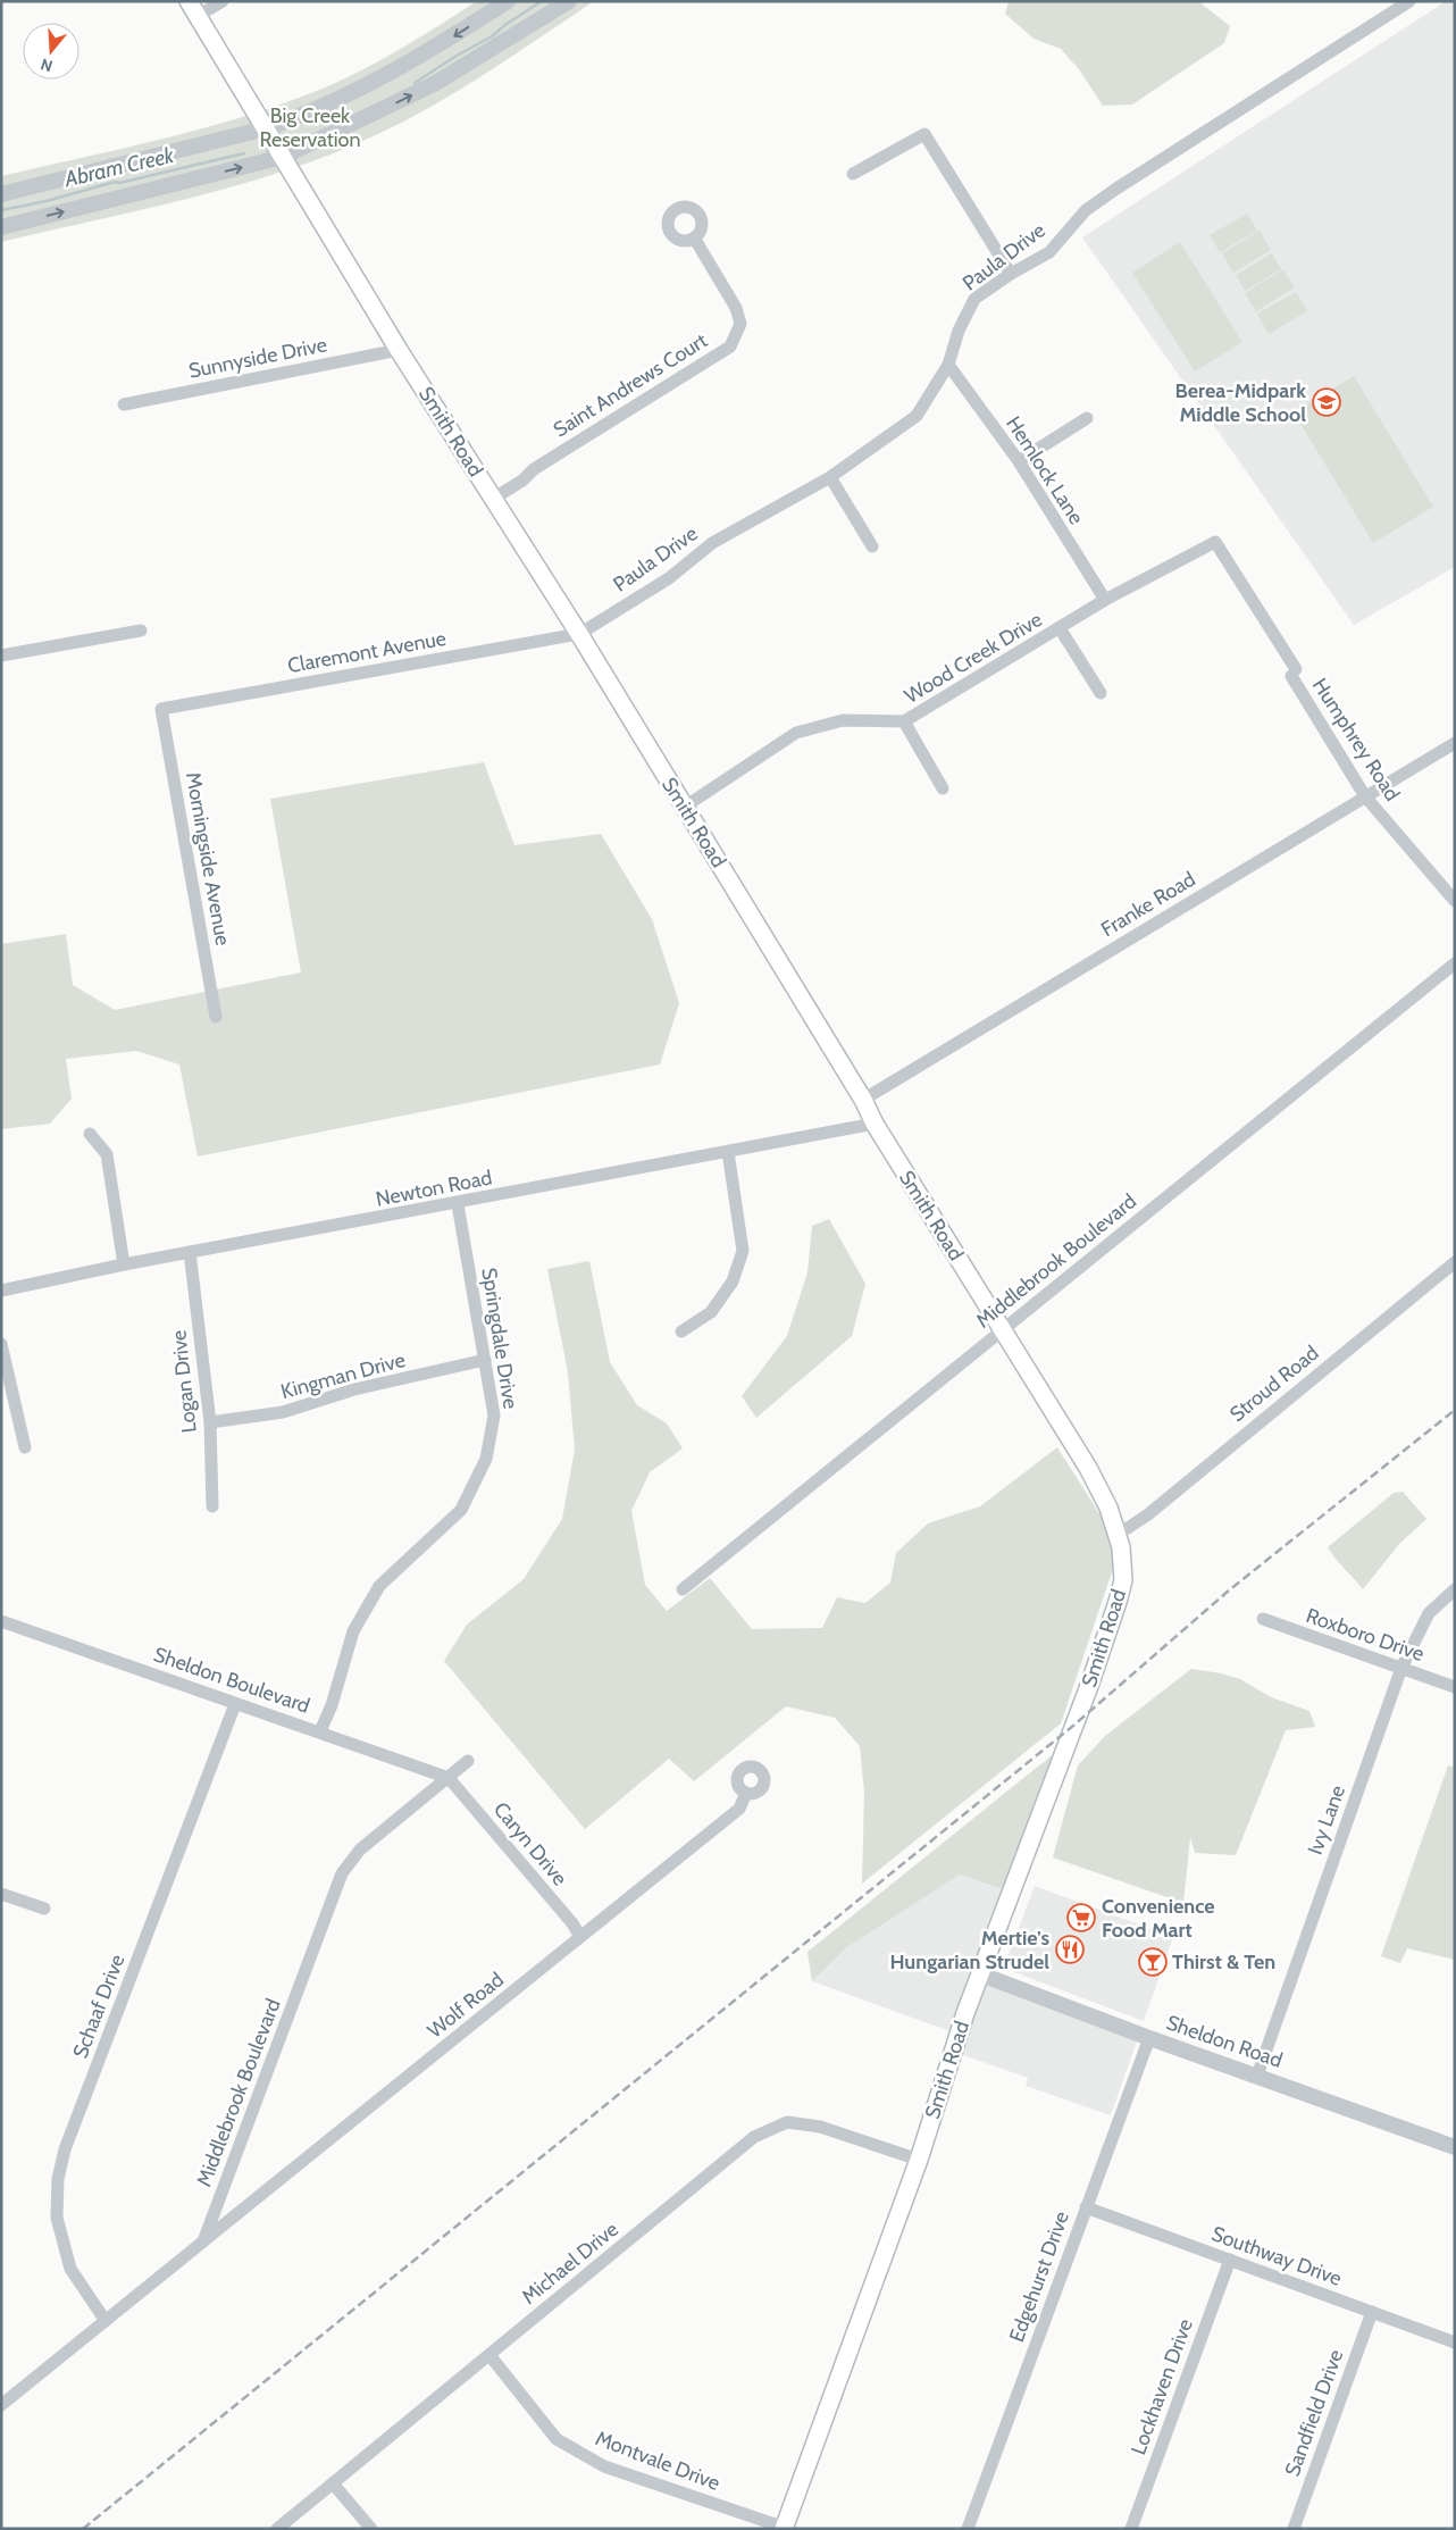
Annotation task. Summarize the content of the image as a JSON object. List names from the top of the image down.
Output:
{
  "streets": {
    "main road": ["Smith Road"],
    "street": [
      "Paula Drive",
      "Sunnyside Drive",
      "Saint Andrews Court",
      "Hemlock Lane",
      "Claremont Avenue",
      "Wood Creek Drive",
      "Humphrey Road",
      "Morningside Avenue",
      "Franke Road",
      "Newton Road",
      "Middlebrook Boulevard",
      "Springdale Drive",
      "Kingman Drive",
      "Logan Drive",
      "Stroud Road",
      "Roxboro Drive",
      "Sheldon Boulevard",
      "Ivy Lane",
      "Caryn Drive",
      "Wolf Road",
      "Schaaf Drive",
      "Sheldon Road",
      "Southway Drive",
      "Michael Drive",
      "Edgehurst Drive",
      "Lockhaven Drive",
      "Sandfield Drive",
      "Montvale Drive"
    ]
  },
  "crossings": [
    ["Paula Drive", "Smith Road"],
    ["Paula Drive", "Hemlock Lane"],
    ["Paula Drive", "Claremont Avenue"],
    ["Sunnyside Drive", "Smith Road"],
    ["Saint Andrews Court", "Smith Road"],
    ["Smith Road", "Claremont Avenue"],
    ["Smith Road", "Wood Creek Drive"],
    ["Smith Road", "Franke Road"],
    ["Smith Road", "Newton Road"],
    ["Smith Road", "Middlebrook Boulevard"],
    ["Smith Road", "Stroud Road"],
    ["Smith Road", "Sheldon Road"],
    ["Smith Road", "Michael Drive"],
    ["Smith Road", "Montvale Drive"],
    ["Hemlock Lane", "Wood Creek Drive"],
    ["Claremont Avenue", "Morningside Avenue"],
    ["Wood Creek Drive", "Humphrey Road"],
    ["Humphrey Road", "Franke Road"],
    ["Newton Road", "Springdale Drive"],
    ["Newton Road", "Logan Drive"],
    ["Middlebrook Boulevard", "Sheldon Boulevard"],
    ["Middlebrook Boulevard", "Caryn Drive"],
    ["Middlebrook Boulevard", "Wolf Road"],
    ["Springdale Drive", "Kingman Drive"],
    ["Springdale Drive", "Sheldon Boulevard"],
    ["Kingman Drive", "Logan Drive"],
    ["Roxboro Drive", "Ivy Lane"],
    ["Sheldon Boulevard", "Caryn Drive"],
    ["Sheldon Boulevard", "Schaaf Drive"],
    ["Ivy Lane", "Sheldon Road"],
    ["Caryn Drive", "Wolf Road"],
    ["Sheldon Road", "Edgehurst Drive"],
    ["Southway Drive", "Edgehurst Drive"],
    ["Southway Drive", "Lockhaven Drive"],
    ["Southway Drive", "Sandfield Drive"],
    ["Michael Drive", "Montvale Drive"]
  ],
  "water": ["Abram Creek"],
  "parks": ["Big Creek Reservation"],
  "places": {
    "school or university": ["Berea-Midpark Middle School"],
    "supermarket": ["Convenience Food Mart"],
    "restaurant": ["Mertie's Hungarian Strudel"],
    "bar": ["Thirst & Ten"]
  },
  "north": "bottom"
}
